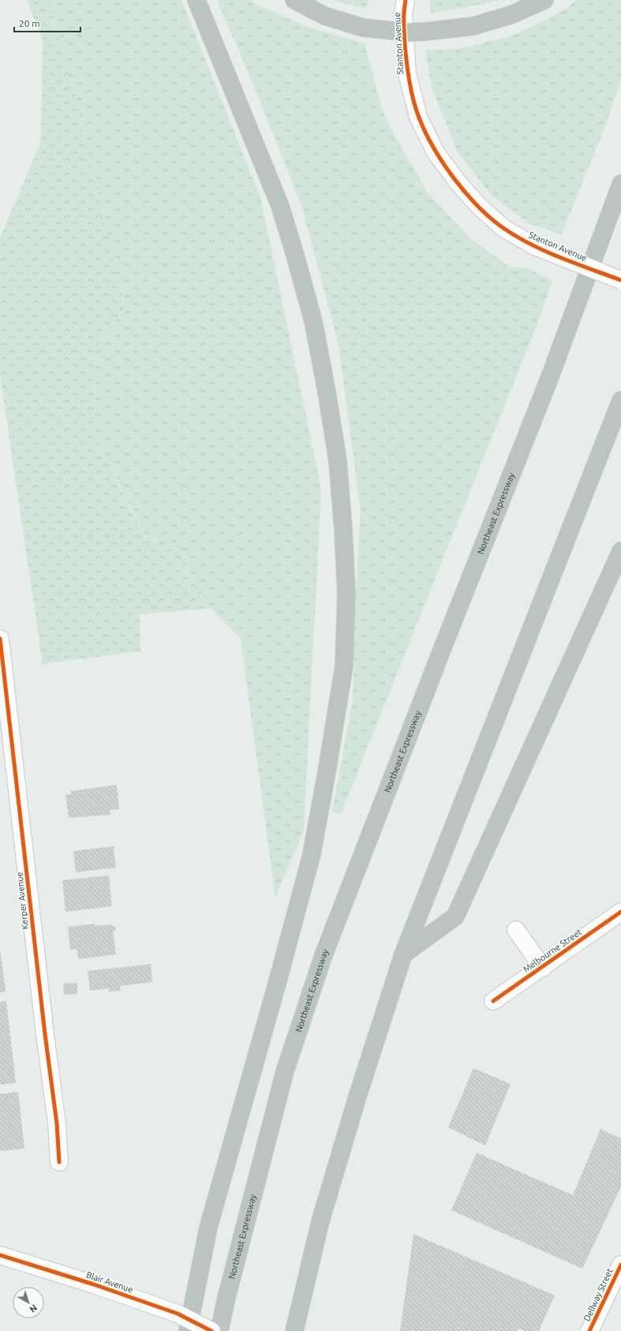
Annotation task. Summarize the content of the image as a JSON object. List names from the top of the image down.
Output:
{
  "streets": {
    "highway": ["Northeast Expressway"],
    "street": [
      "Stanton Avenue",
      "Kerper Avenue",
      "Melbourne Street",
      "Blair Avenue",
      "Dellway Street"
    ]
  },
  "scale_bar": "20 m",
  "north": "bottom right"
}
